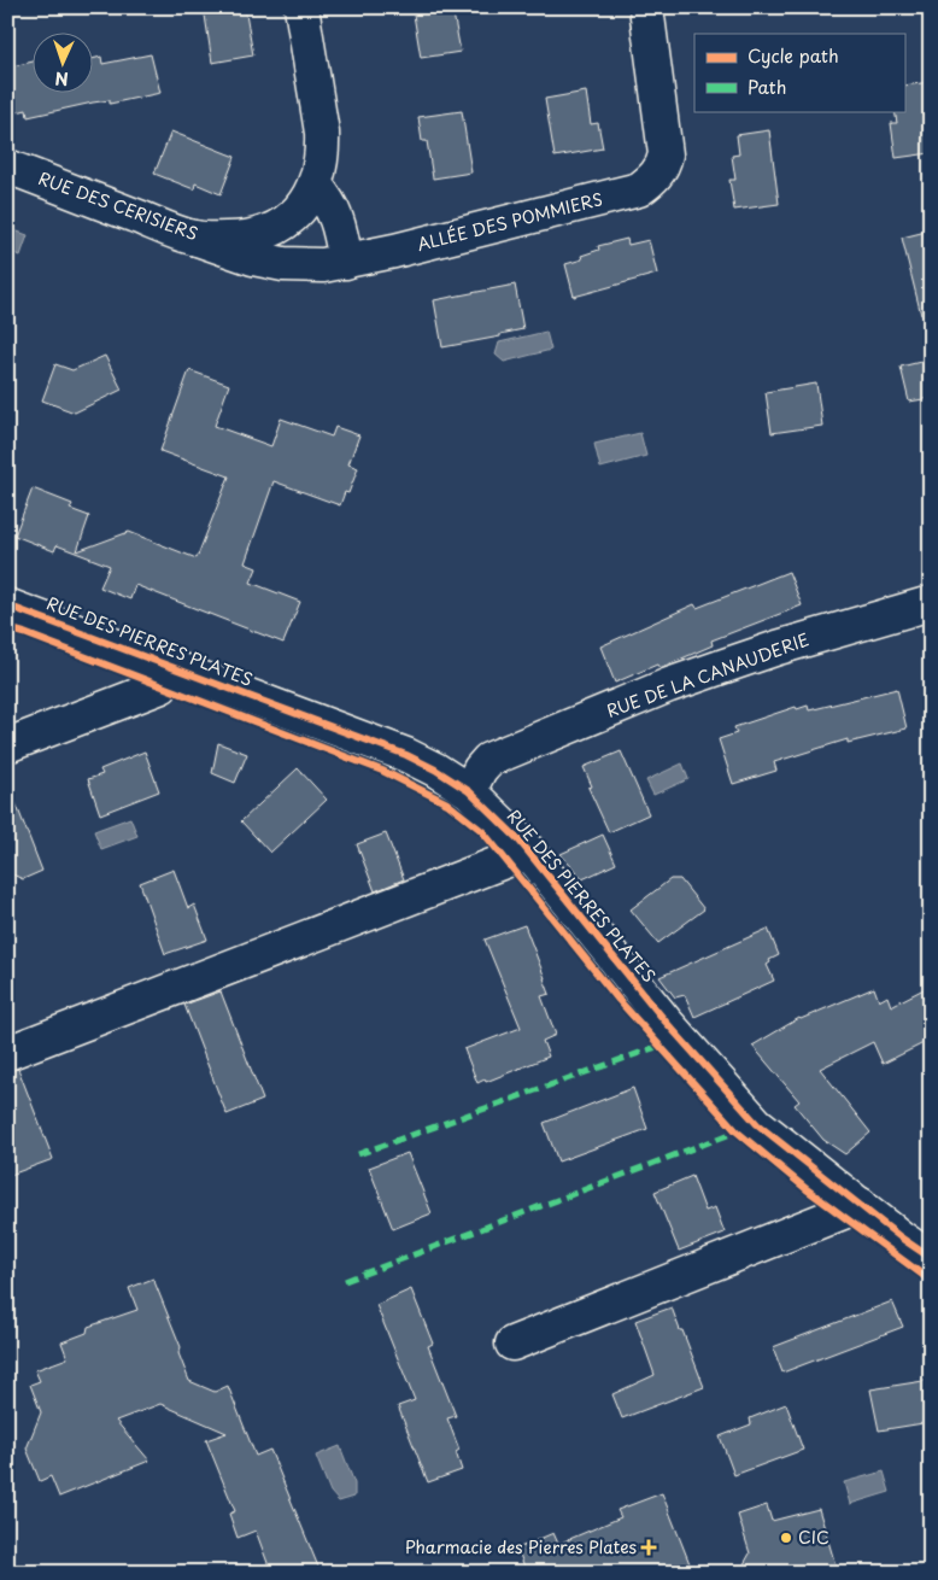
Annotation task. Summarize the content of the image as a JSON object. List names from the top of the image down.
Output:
{
  "streets": {
    "street": [
      "RUE DES CERISIERS",
      "ALLÉE DES POMMIERS",
      "RUE DES PIERRES PLATES",
      "RUE DE LA CANAUDERIE"
    ]
  },
  "crossings": [
    ["RUE DES CERISIERS", "ALLÉE DES POMMIERS"],
    ["RUE DES PIERRES PLATES", "RUE DE LA CANAUDERIE"]
  ],
  "places": {
    "other": ["CIC"],
    "health": ["Pharmacie des Pierres Plates"]
  },
  "legend": ["Cycle path", "Path"],
  "north": "bottom"
}
